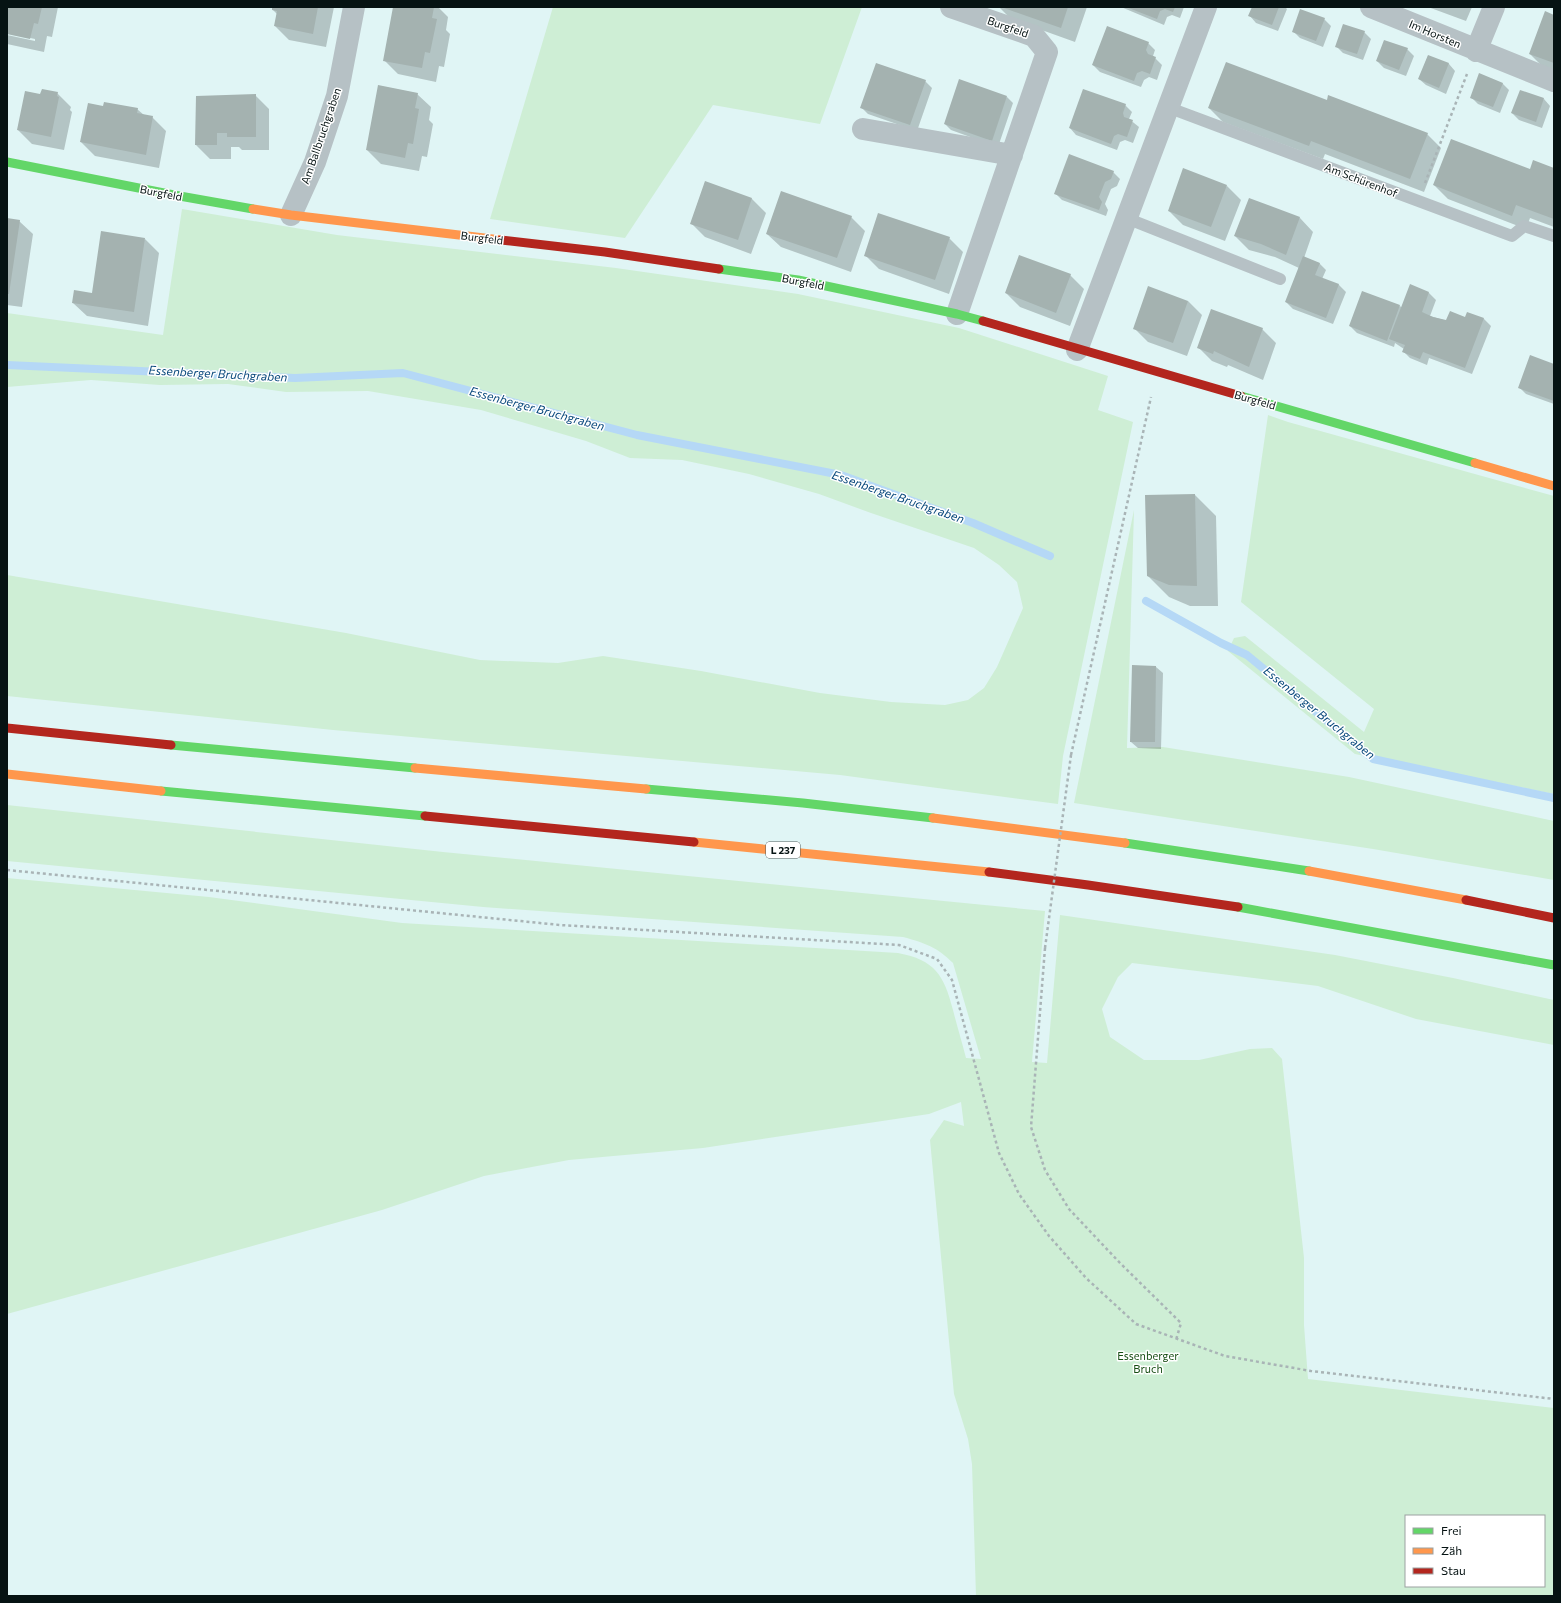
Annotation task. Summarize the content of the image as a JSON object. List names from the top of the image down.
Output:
{
  "streets": {
    "main road": ["Burgfeld", "L 237"],
    "street": ["Im Horsten", "Am Ballbruchgraben"],
    "lane": ["Am Schürenhof"]
  },
  "crossings": [
    ["Burgfeld", "Am Ballbruchgraben"]
  ],
  "water": ["Essenberger Bruchgraben"],
  "parks": ["Essenberger Bruch"],
  "legend": ["Frei", "Zäh", "Stau"]
}
